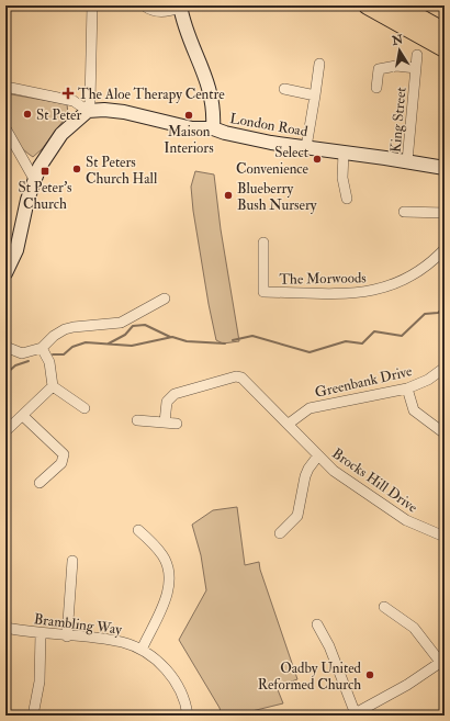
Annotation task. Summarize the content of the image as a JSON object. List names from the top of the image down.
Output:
{
  "streets": {
    "main road": ["London Road"],
    "street": [
      "King Street",
      "The Morwoods",
      "Greenbank Drive",
      "Brocks Hill Drive",
      "Brambling Way"
    ]
  },
  "crossings": [
    ["King Street", "London Road"],
    ["Greenbank Drive", "Brocks Hill Drive"]
  ],
  "places": {
    "health": ["The Aloe Therapy Centre"],
    "other": [
      "St Peter",
      "Maison Interiors",
      "Select Convenience",
      "St Peters Church Hall",
      "Blueberry Bush Nursery",
      "Oadby United Reformed Church"
    ],
    "transit": ["St Peter's Church"]
  },
  "north": "top"
}
